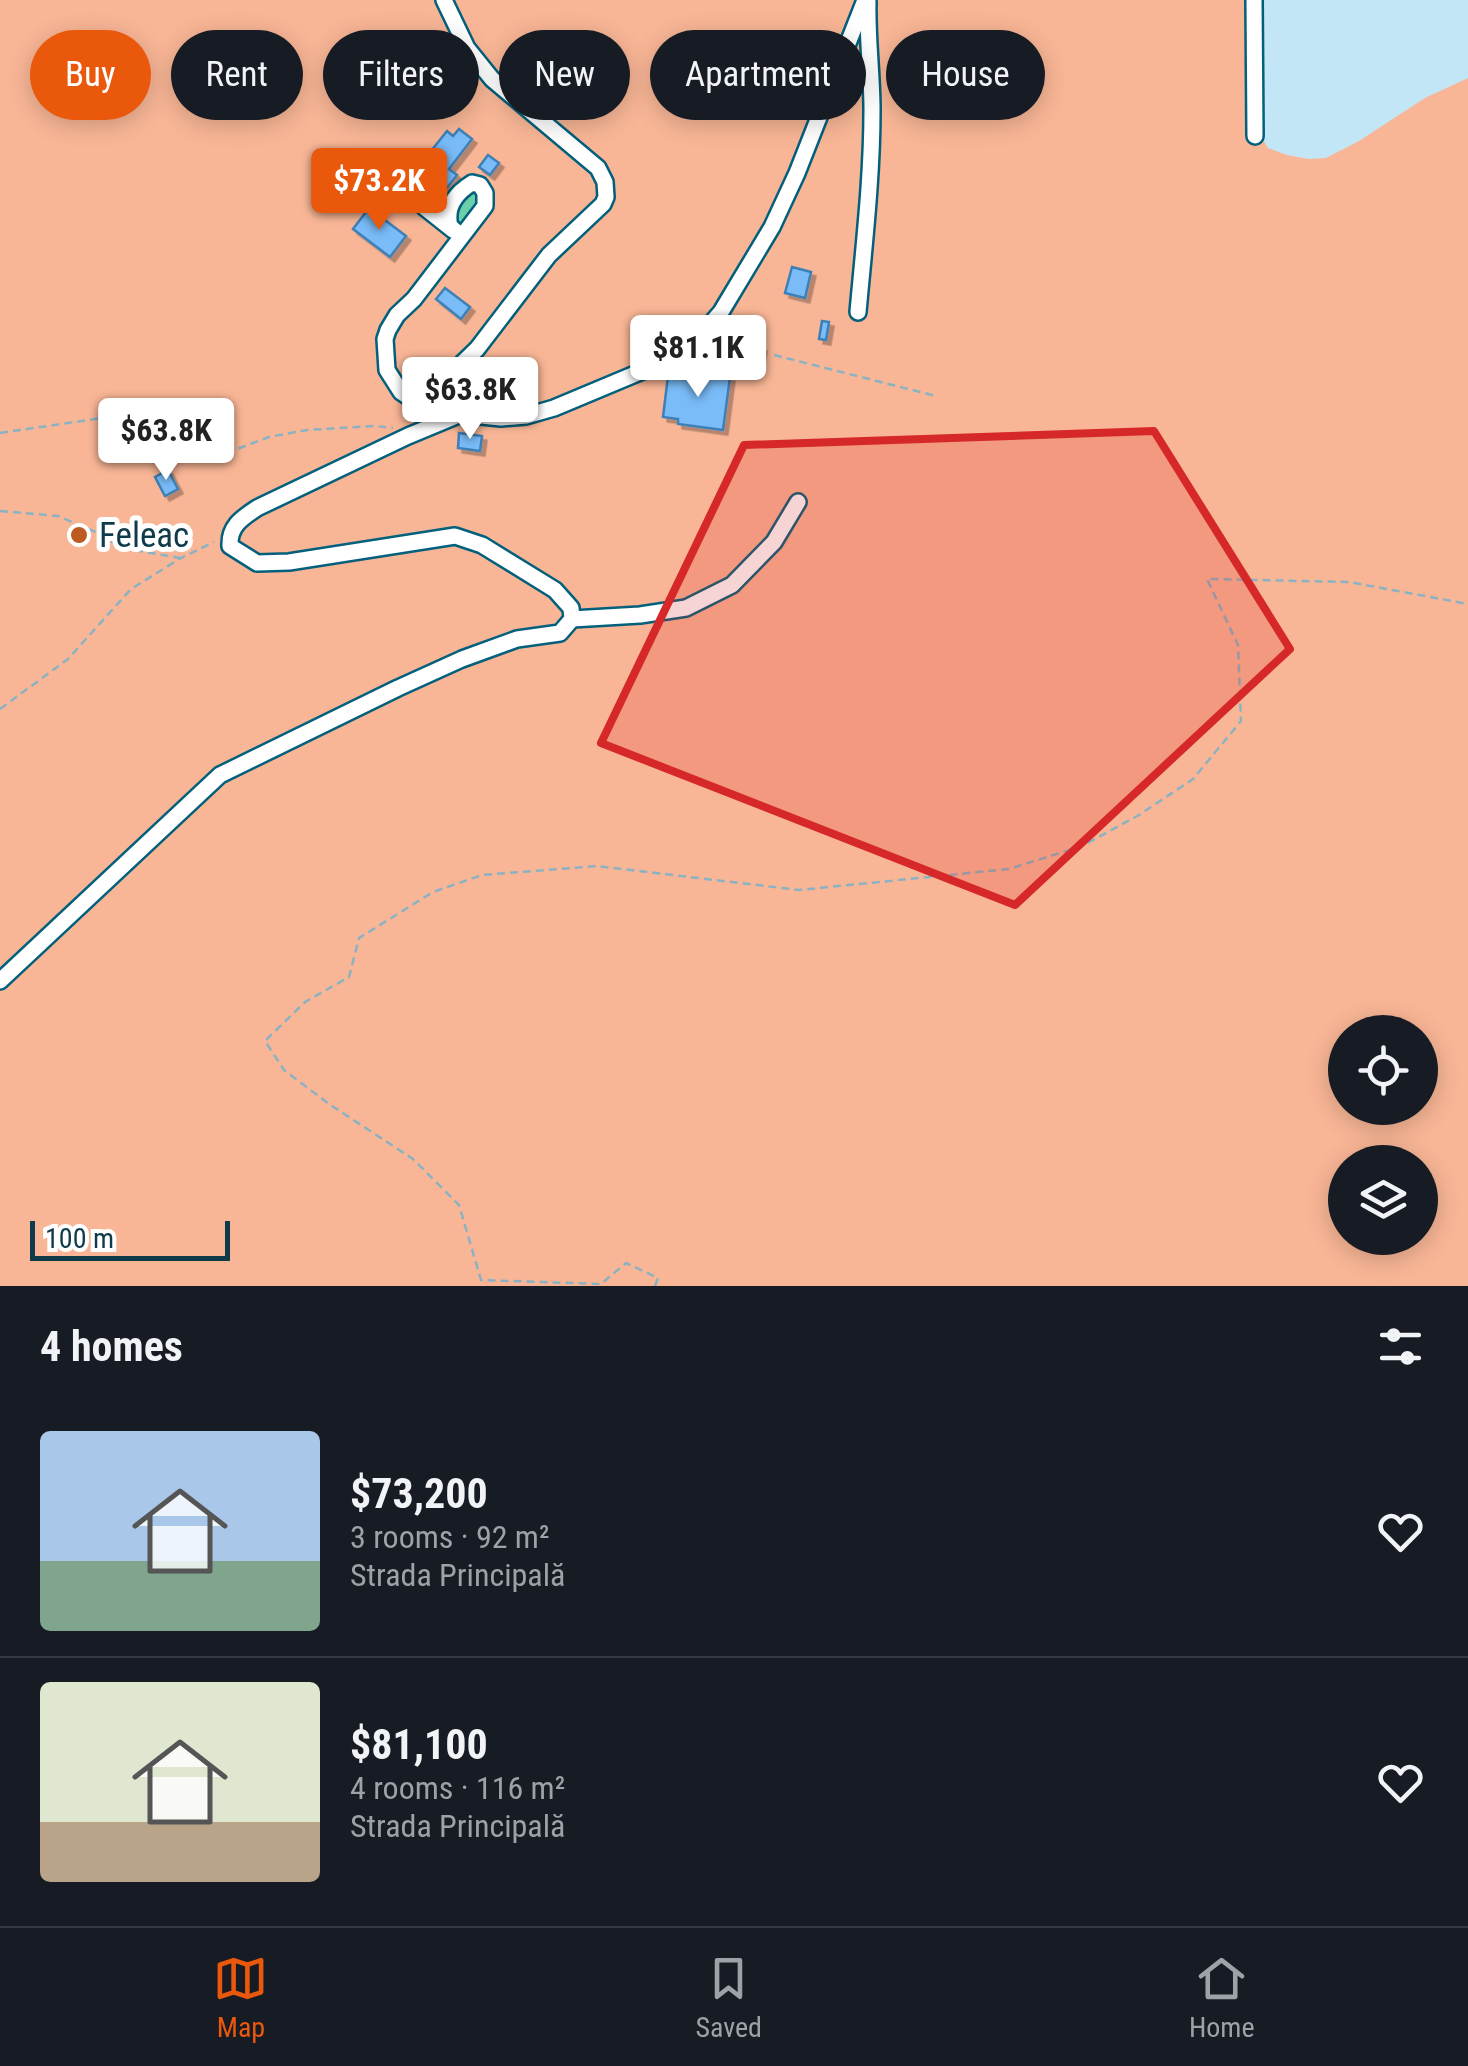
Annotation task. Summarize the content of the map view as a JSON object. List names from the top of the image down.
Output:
{
  "places": ["Feleac"],
  "scale_bar": "100 m",
  "page": {
    "chip": [
      "Buy",
      "Rent",
      "Filters",
      "New",
      "Apartment",
      "House"
    ],
    "price": [
      "$73.2K",
      "$81.1K",
      "$63.8K",
      "$63.8K"
    ],
    "scale": "100 m",
    "heading": "4 homes",
    "list": [
      {
        "name": "$73,200",
        "note": "3 rooms · 92 m² · Strada Principală"
      },
      {
        "name": "$81,100",
        "note": "4 rooms · 116 m² · Strada Principală"
      }
    ],
    "tabs": ["Map", "Saved", "Home"]
  }
}
